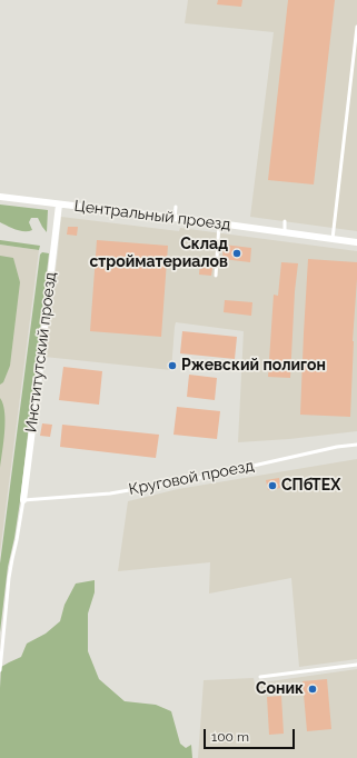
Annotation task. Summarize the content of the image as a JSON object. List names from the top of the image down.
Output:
{
  "streets": {
    "street": ["Центральный проезд", "Институтский проезд"],
    "lane": ["Круговой проезд"]
  },
  "crossings": [
    ["Центральный проезд", "Институтский проезд"],
    ["Институтский проезд", "Круговой проезд"]
  ],
  "places": [
    "Склад стройматериалов",
    "Ржевский полигон",
    "СПбТЕХ",
    "Соник"
  ],
  "scale_bar": "100 m"
}
